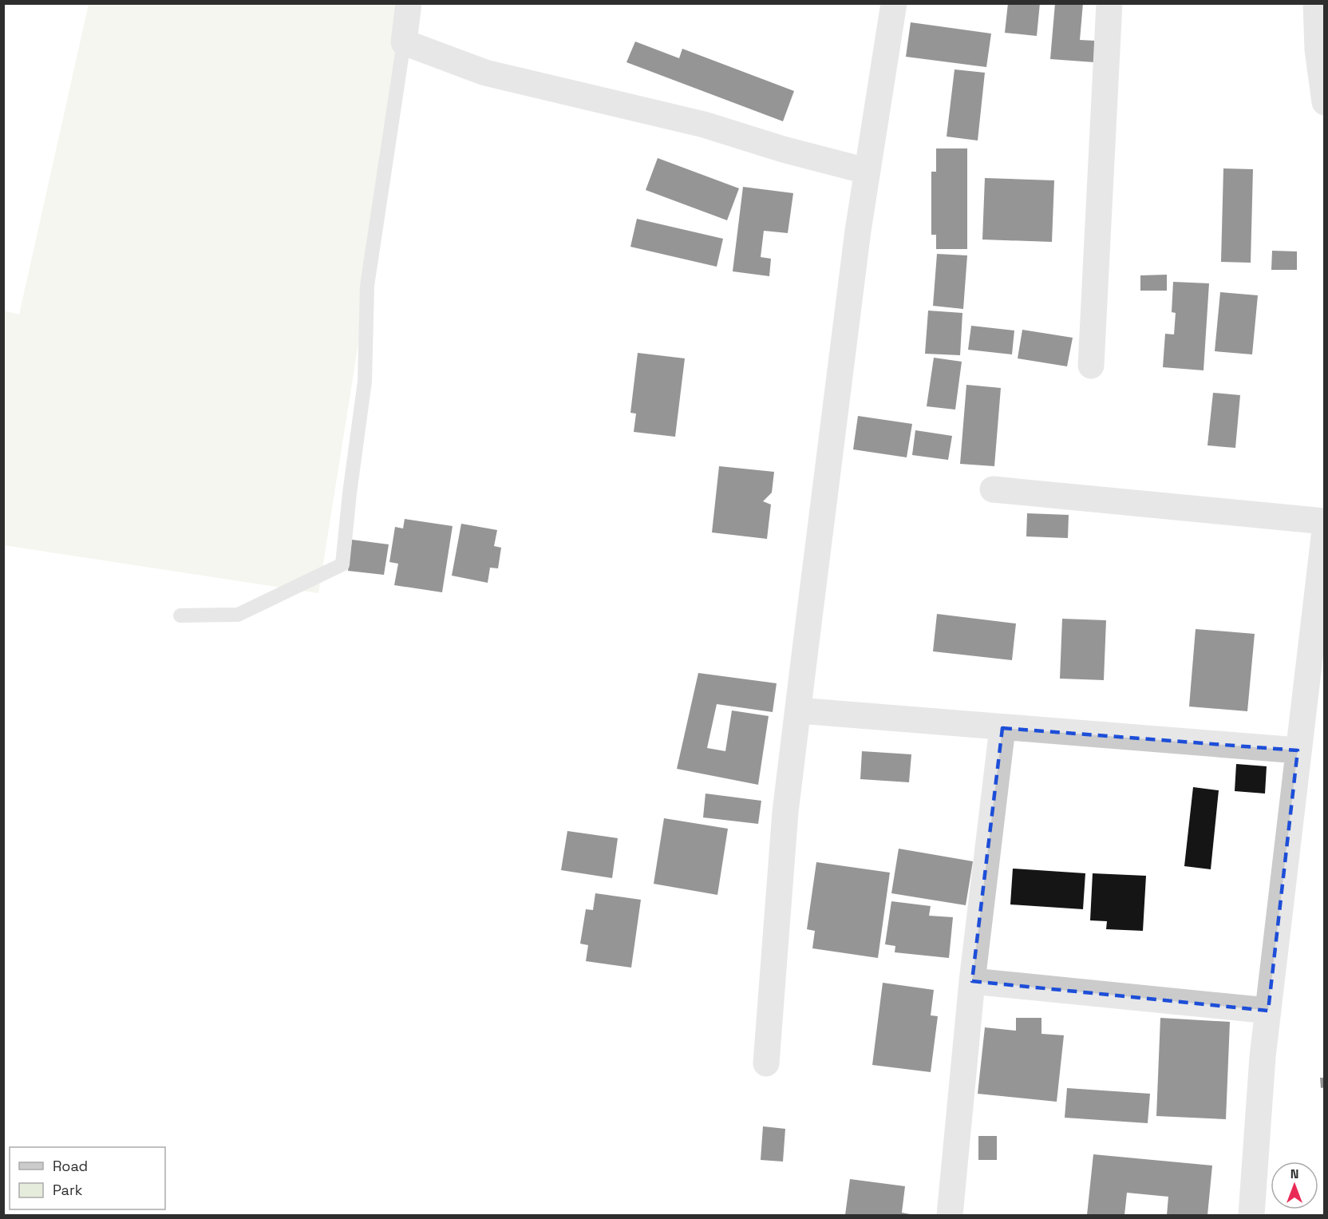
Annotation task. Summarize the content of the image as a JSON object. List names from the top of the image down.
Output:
{
  "legend": ["Road", "Park"],
  "north": "top"
}
